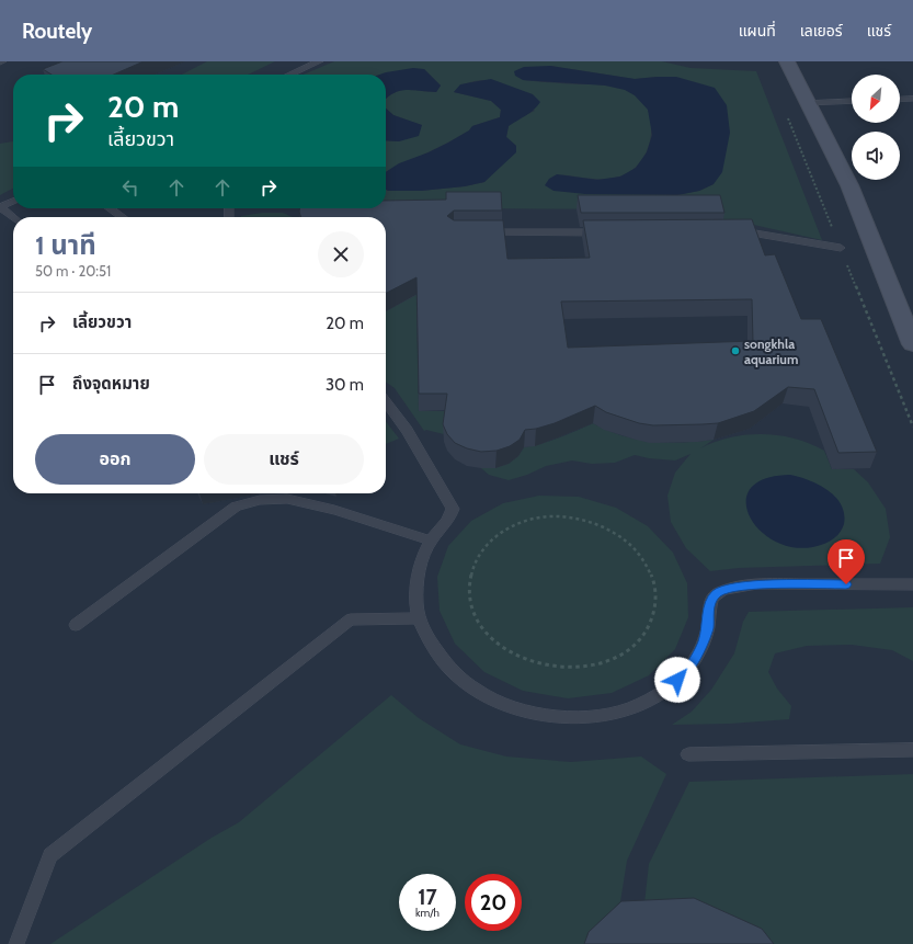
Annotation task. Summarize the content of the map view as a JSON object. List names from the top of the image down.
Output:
{
  "places": ["songkhla aquarium"],
  "north": "bottom left",
  "page": {
    "header": "Routely",
    "nav": ["แผนที่", "เลเยอร์", "แชร์"],
    "turn": ["20 m", "เลี้ยวขวา"],
    "heading": ["1 นาที", "50 m · 20:51"],
    "list": [
      {
        "name": "เลี้ยวขวา",
        "value": "20 m"
      },
      {
        "name": "ถึงจุดหมาย",
        "value": "30 m"
      }
    ],
    "buttons": ["ออก", "แชร์"],
    "speed": "17 km/h",
    "limit": "20"
  }
}
